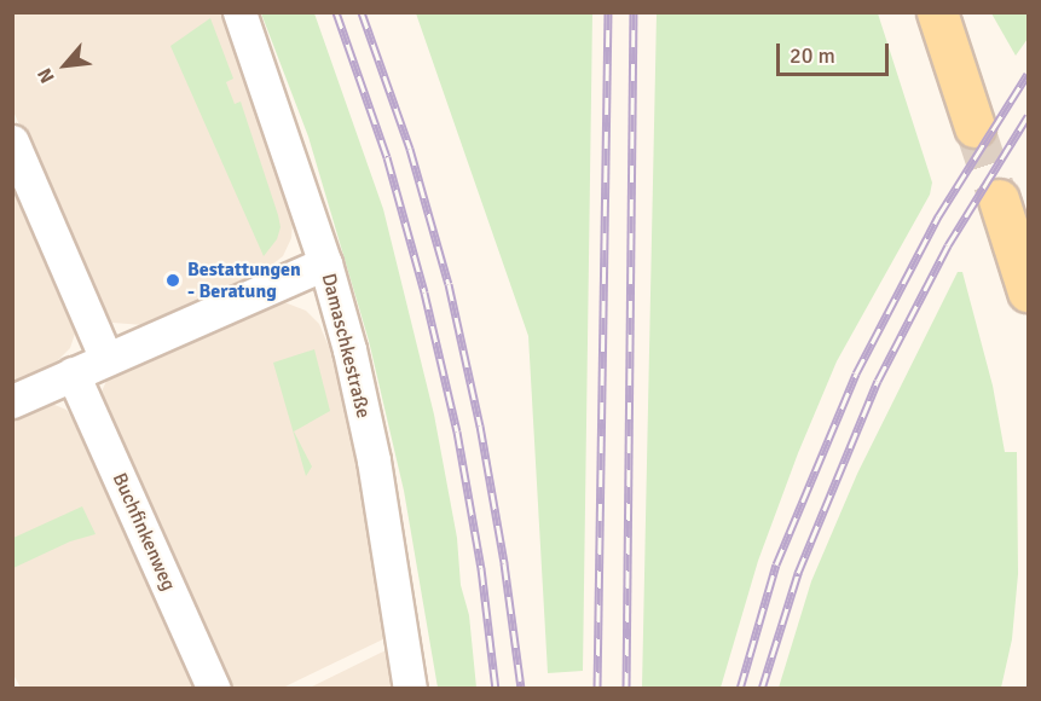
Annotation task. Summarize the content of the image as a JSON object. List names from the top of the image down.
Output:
{
  "streets": {
    "street": ["Damaschkestraße", "Buchfinkenweg"]
  },
  "places": ["Bestattungen - Beratung"],
  "scale_bar": "20 m",
  "north": "bottom left"
}
